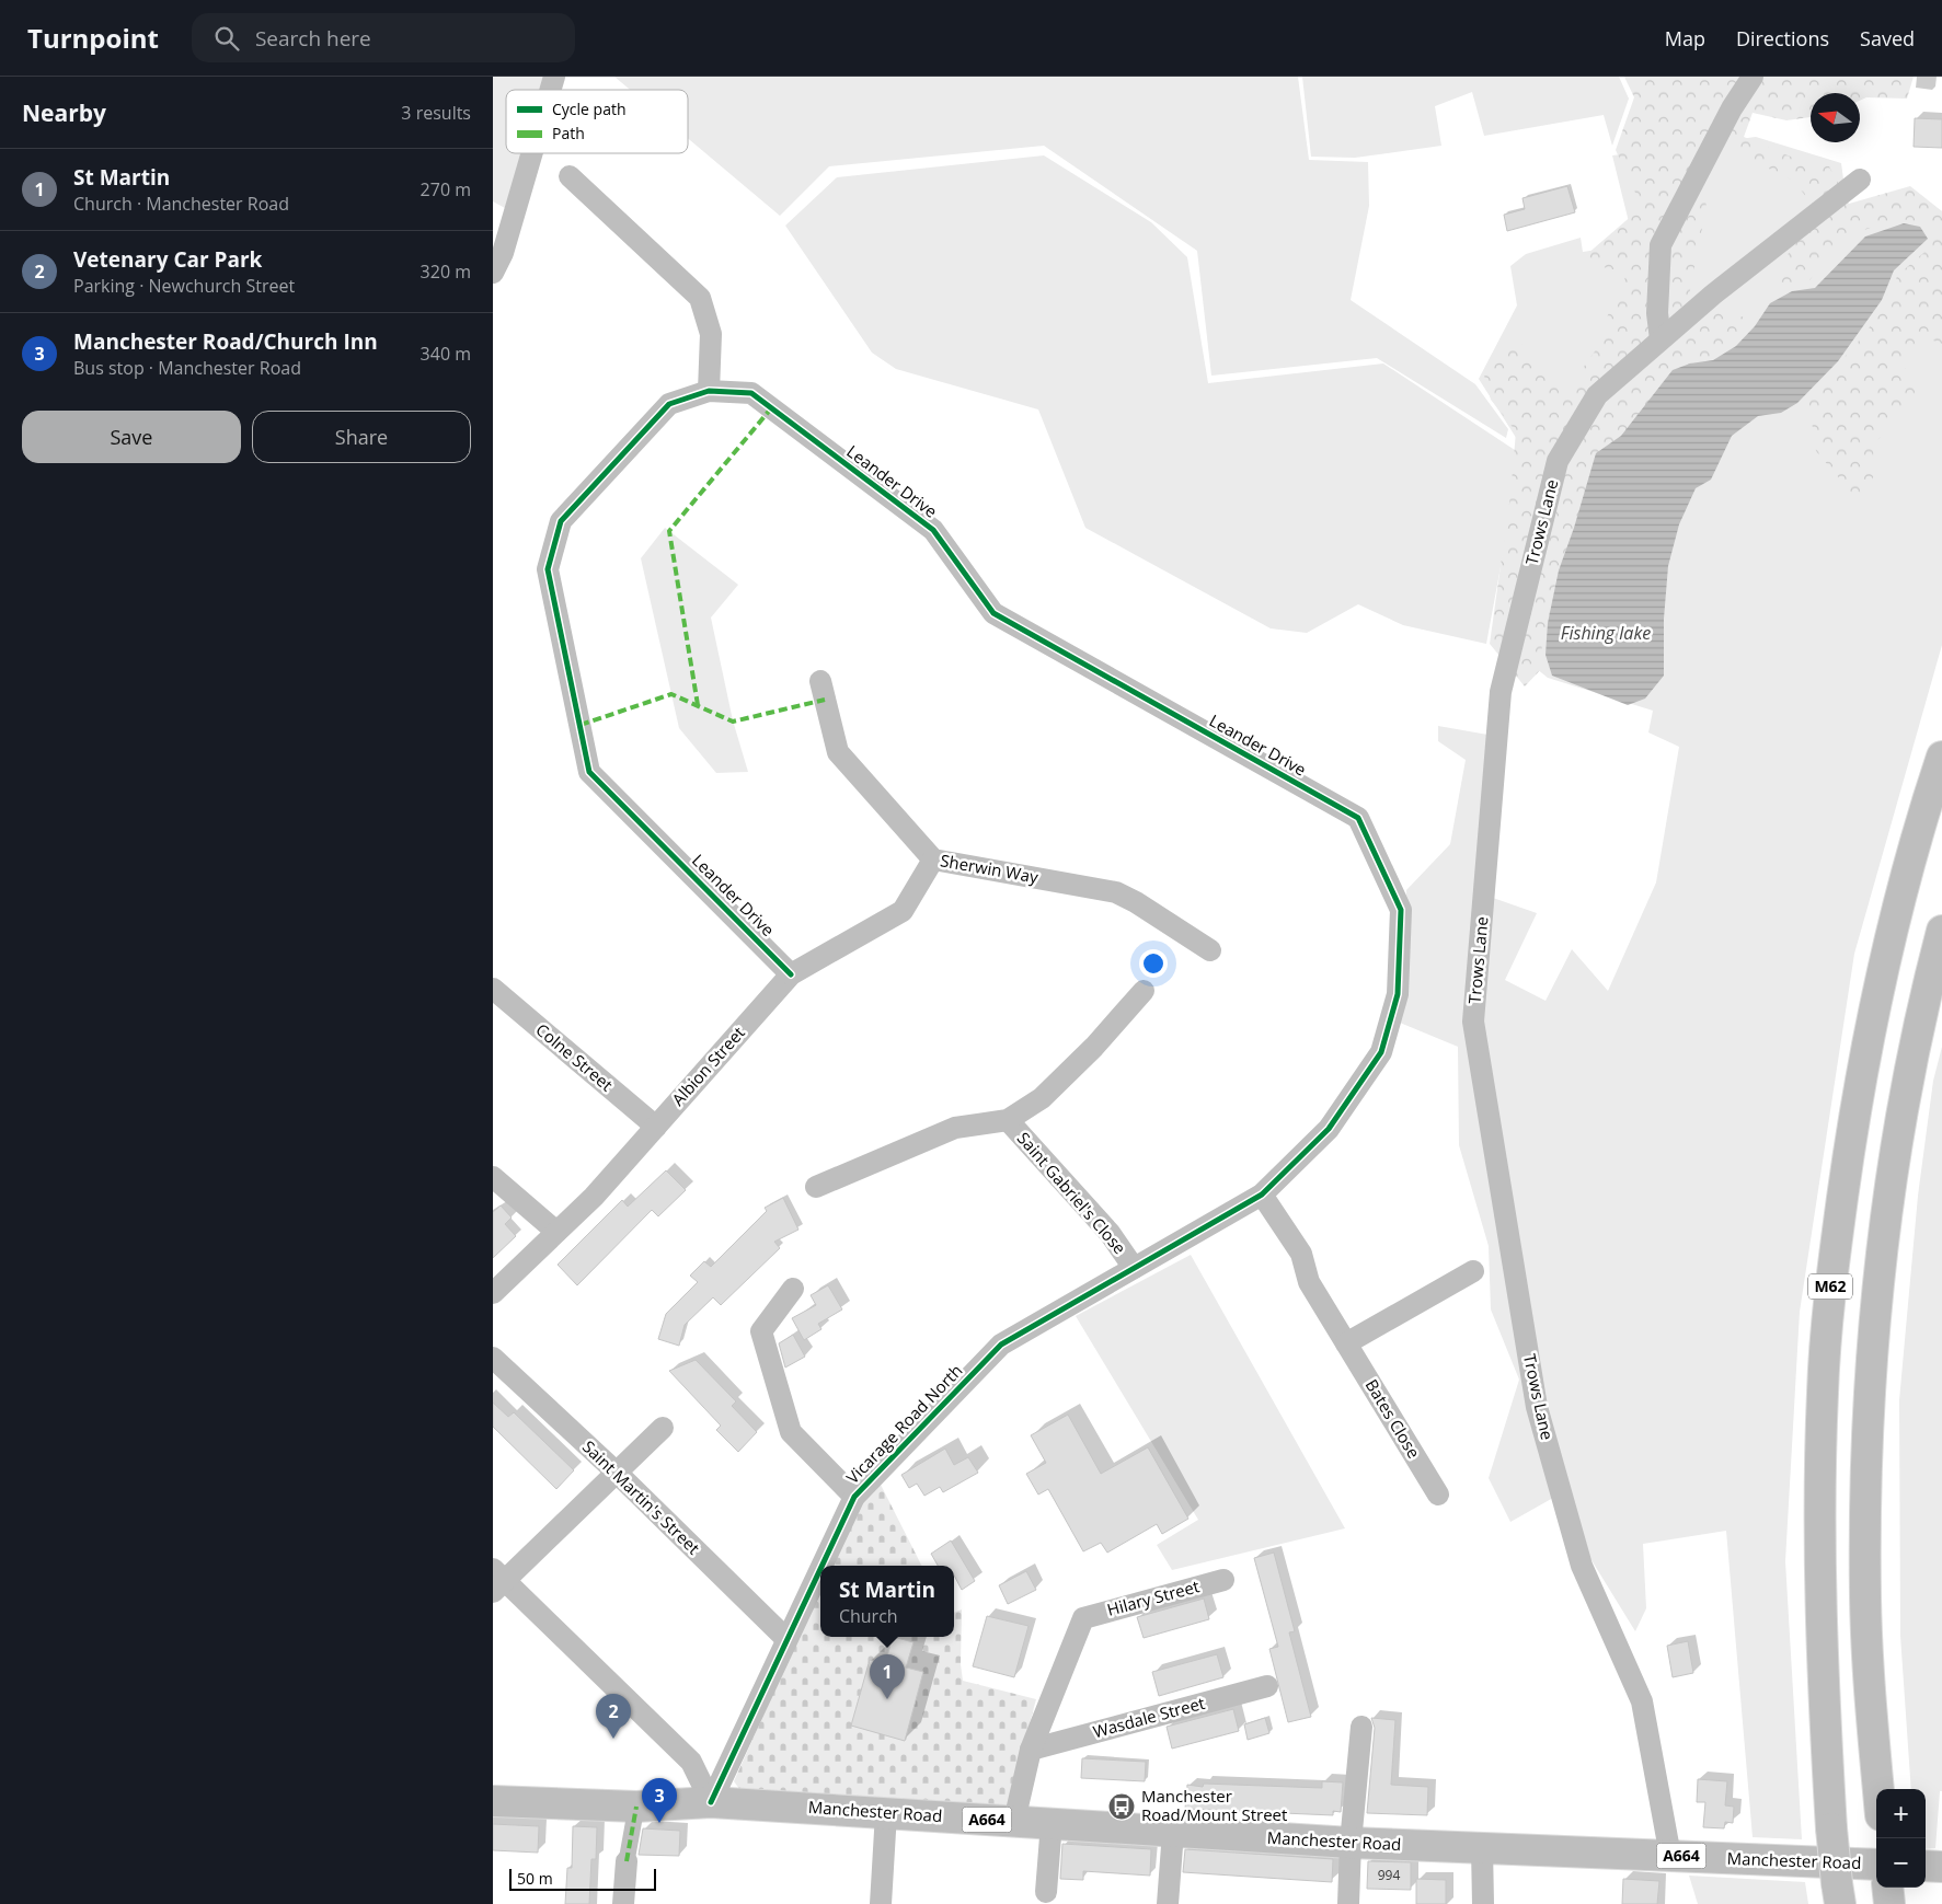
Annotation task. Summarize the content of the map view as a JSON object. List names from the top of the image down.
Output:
{
  "streets": {
    "main road": ["M62", "Manchester Road", "A664"],
    "street": [
      "Leander Drive",
      "Trows Lane",
      "Sherwin Way",
      "Colne Street",
      "Albion Street",
      "Saint Gabriel's Close",
      "Bates Close",
      "Vicarage Road North",
      "Saint Martin's Street",
      "Hilary Street",
      "Wasdale Street"
    ]
  },
  "crossings": [
    ["Leander Drive", "Albion Street"],
    ["Leander Drive", "Bates Close"],
    ["Leander Drive", "Vicarage Road North"],
    ["Trows Lane", "Manchester Road"],
    ["Sherwin Way", "Albion Street"],
    ["Colne Street", "Albion Street"],
    ["Saint Gabriel's Close", "Vicarage Road North"],
    ["Bates Close", "Vicarage Road North"],
    ["Vicarage Road North", "Saint Martin's Street"],
    ["Vicarage Road North", "Manchester Road"],
    ["Hilary Street", "Wasdale Street"]
  ],
  "water": ["Fishing lake"],
  "places": {
    "bus stop": ["Manchester Road/Mount Street"]
  },
  "house_numbers": ["994"],
  "legend": ["Cycle path", "Path"],
  "scale_bar": "50 m",
  "north": "left",
  "page": {
    "header": "Turnpoint",
    "search": "Search here",
    "nav": ["Map", "Directions", "Saved"],
    "heading": ["Nearby", "3 results"],
    "list": [
      {
        "mark": "1",
        "name": "St Martin",
        "note": "Church · Manchester Road",
        "value": "270 m"
      },
      {
        "mark": "2",
        "name": "Vetenary Car Park",
        "note": "Parking · Newchurch Street",
        "value": "320 m"
      },
      {
        "mark": "3",
        "name": "Manchester Road/Church Inn",
        "note": "Bus stop · Manchester Road",
        "value": "340 m"
      }
    ],
    "buttons": ["Save", "Share"],
    "popup": ["St Martin", "Church"],
    "pins": ["1", "2", "3"],
    "map_buttons": ["+", "−"],
    "scale": "50 m"
  }
}
